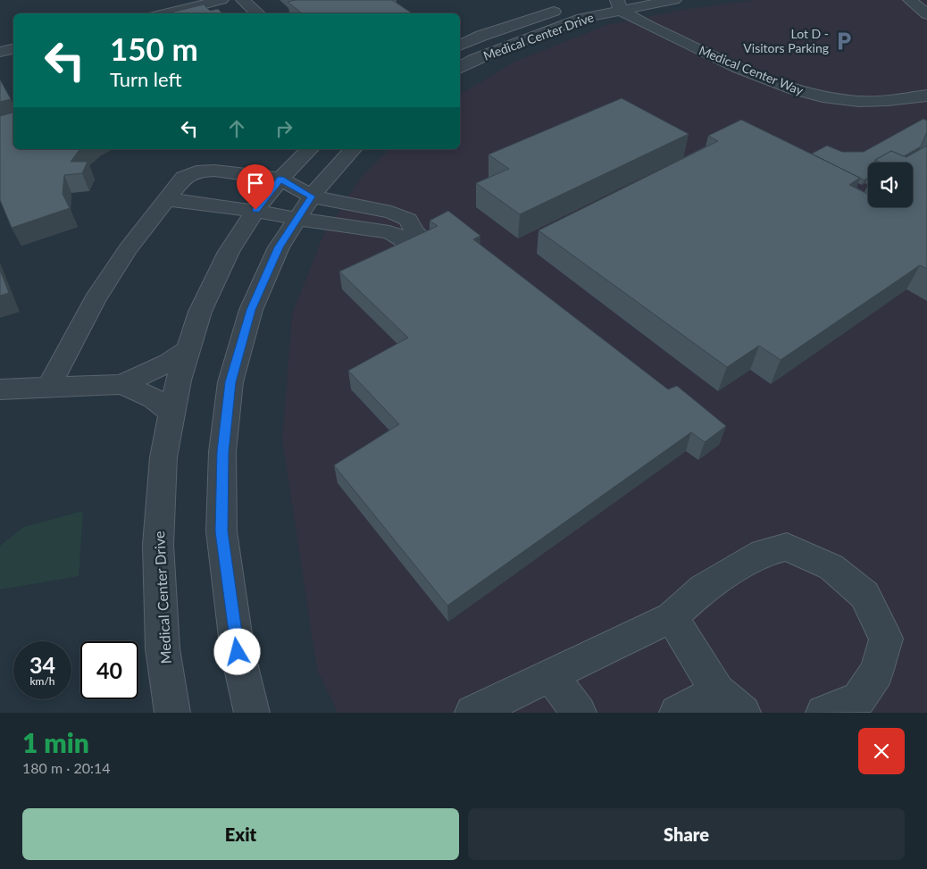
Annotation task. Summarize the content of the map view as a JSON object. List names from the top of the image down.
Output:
{
  "streets": {
    "street": ["Medical Center Drive", "Medical Center Way"]
  },
  "crossings": [
    ["Medical Center Drive", "Medical Center Way"]
  ],
  "places": {
    "parking": ["Lot D - Visitors Parking"]
  },
  "page": {
    "turn": ["150 m", "Turn left"],
    "speed": "34 km/h",
    "limit": "40",
    "heading": ["1 min", "180 m · 20:14"],
    "buttons": ["Exit", "Share"]
  }
}
